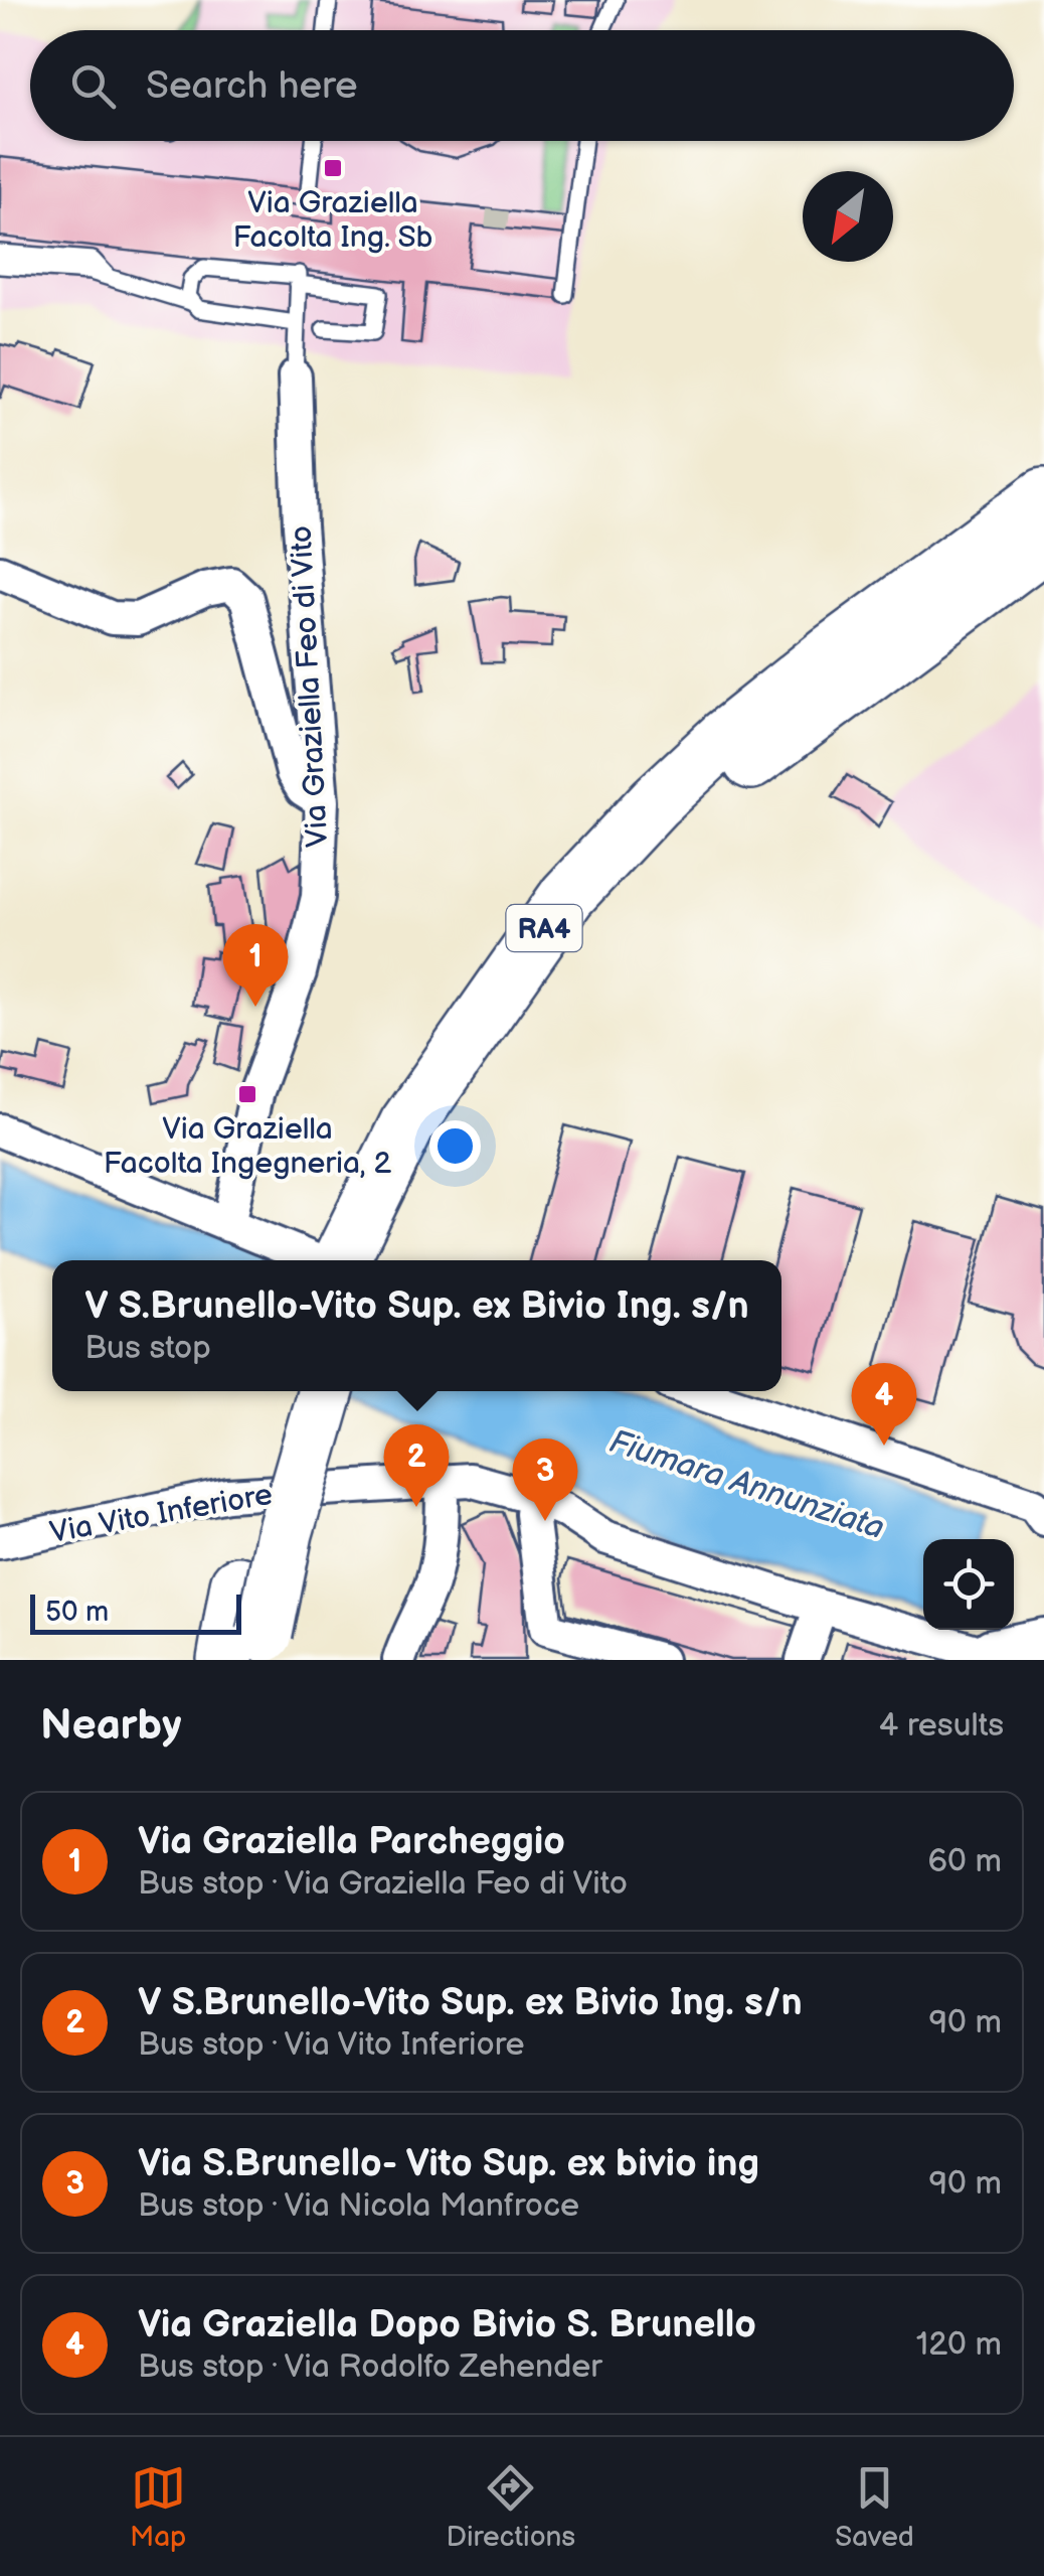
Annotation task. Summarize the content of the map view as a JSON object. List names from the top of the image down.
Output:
{
  "streets": {
    "highway": ["RA4"],
    "street": ["Via Graziella Feo di Vito", "Via Vito Inferiore"]
  },
  "water": ["Fiumara Annunziata"],
  "places": {
    "transit": ["Via Graziella Facolta Ing. Sb", "Via Graziella Facolta Ingegneria, 2"]
  },
  "scale_bar": "50 m",
  "north": "bottom left",
  "page": {
    "search": "Search here",
    "pins": [
      "1",
      "4",
      "2",
      "3"
    ],
    "popup": ["V S.Brunello-Vito Sup. ex Bivio Ing. s/n", "Bus stop"],
    "scale": "50 m",
    "heading": ["Nearby", "4 results"],
    "list": [
      {
        "mark": "1",
        "name": "Via Graziella Parcheggio",
        "note": "Bus stop · Via Graziella Feo di Vito",
        "value": "60 m"
      },
      {
        "mark": "2",
        "name": "V S.Brunello-Vito Sup. ex Bivio Ing. s/n",
        "note": "Bus stop · Via Vito Inferiore",
        "value": "90 m"
      },
      {
        "mark": "3",
        "name": "Via S.Brunello- Vito Sup. ex bivio ing",
        "note": "Bus stop · Via Nicola Manfroce",
        "value": "90 m"
      },
      {
        "mark": "4",
        "name": "Via Graziella Dopo Bivio S. Brunello",
        "note": "Bus stop · Via Rodolfo Zehender",
        "value": "120 m"
      }
    ],
    "nav": ["Map", "Directions", "Saved"]
  }
}
